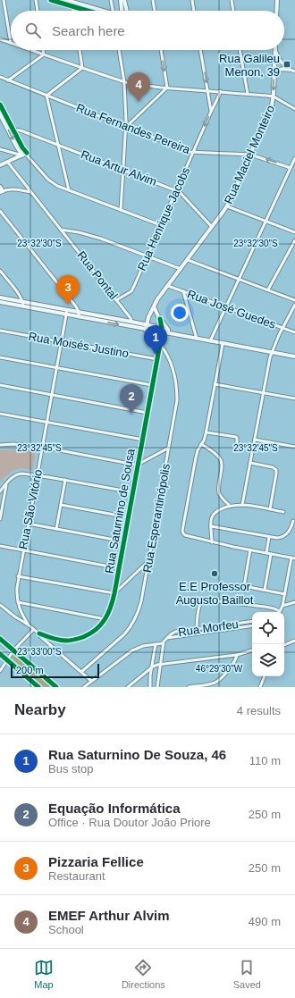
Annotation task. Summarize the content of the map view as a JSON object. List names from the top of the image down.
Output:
{
  "streets": {
    "street": [
      "Rua Fernandes Pereira",
      "Rua Maciel Monteiro",
      "Rua Artur Alvim",
      "Rua Henrique Jacobs",
      "Rua Pontal",
      "Rua José Guedes",
      "Rua Moisés Justino",
      "Rua São Vitório",
      "Rua Saturnino de Sousa",
      "Rua Esperantinópolis",
      "Rua Morfeu"
    ]
  },
  "crossings": [
    ["Rua Fernandes Pereira", "Rua Maciel Monteiro"],
    ["Rua Fernandes Pereira", "Rua Henrique Jacobs"],
    ["Rua Maciel Monteiro", "Rua Artur Alvim"],
    ["Rua Maciel Monteiro", "Rua José Guedes"],
    ["Rua Artur Alvim", "Rua Henrique Jacobs"],
    ["Rua Henrique Jacobs", "Rua Pontal"],
    ["Rua Moisés Justino", "Rua São Vitório"],
    ["Rua Moisés Justino", "Rua Saturnino de Sousa"],
    ["Rua Saturnino de Sousa", "Rua Esperantinópolis"]
  ],
  "places": {
    "transit": ["Rua Galileu Menon, 39"],
    "other": ["E.E Professor Augusto Baillot"]
  },
  "scale_bar": "200 m",
  "page": {
    "search": "Search here",
    "pins": [
      "4",
      "3",
      "1",
      "2"
    ],
    "scale": "200 m",
    "heading": ["Nearby", "4 results"],
    "list": [
      {
        "mark": "1",
        "name": "Rua Saturnino De Souza, 46",
        "note": "Bus stop",
        "value": "110 m"
      },
      {
        "mark": "2",
        "name": "Equação Informática",
        "note": "Office · Rua Doutor João Priore",
        "value": "250 m"
      },
      {
        "mark": "3",
        "name": "Pizzaria Fellice",
        "note": "Restaurant",
        "value": "250 m"
      },
      {
        "mark": "4",
        "name": "EMEF Arthur Alvim",
        "note": "School",
        "value": "490 m"
      }
    ],
    "nav": ["Map", "Directions", "Saved"]
  },
  "coordinates": [
    "23°32'30\"S",
    "23°32'45\"S",
    "23°33'00\"S",
    "46°29'30\"W"
  ]
}
